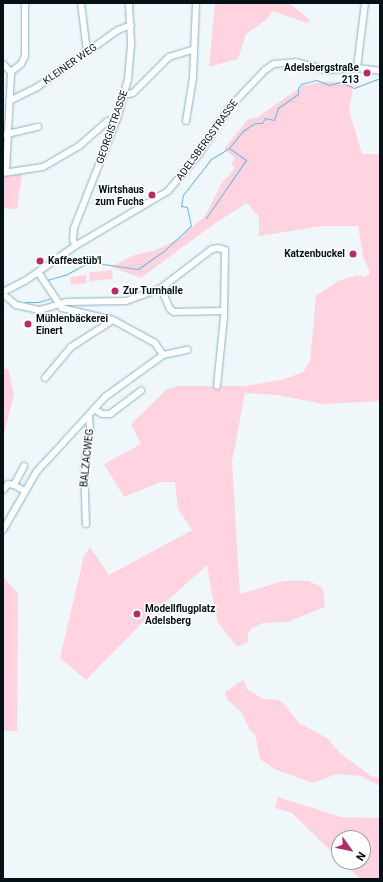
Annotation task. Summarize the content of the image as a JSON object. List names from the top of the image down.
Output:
{
  "streets": {
    "street": [
      "KLEINER WEG",
      "GEORGISTRASSE",
      "ADELSBERGSTRASSE",
      "BALZACWEG"
    ]
  },
  "crossings": [
    ["KLEINER WEG", "GEORGISTRASSE"],
    ["GEORGISTRASSE", "ADELSBERGSTRASSE"]
  ],
  "places": [
    "Adelsbergstraße 213",
    "Wirtshaus zum Fuchs",
    "Katzenbuckel",
    "Kaffeestüb'l",
    "Zur Turnhalle",
    "Mühlenbäckerei Einert",
    "Modellflugplatz Adelsberg"
  ],
  "north": "bottom right"
}
